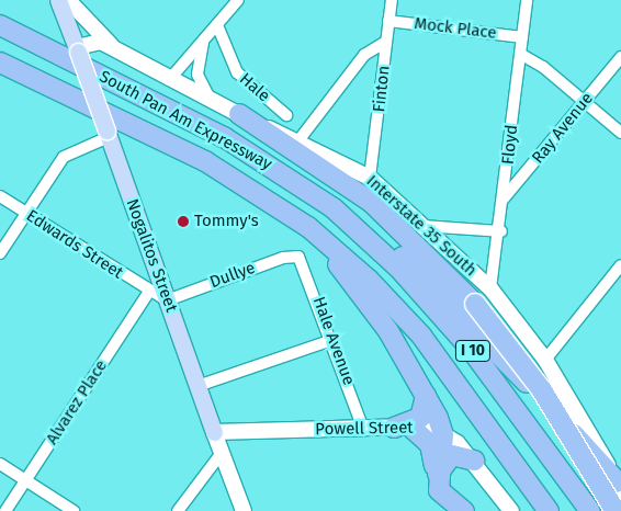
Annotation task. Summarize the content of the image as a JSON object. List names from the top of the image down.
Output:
{
  "streets": {
    "highway": ["South Pan Am Expressway", "I 10"],
    "main road": ["Interstate 35 South", "Nogalitos Street", "Powell Street"],
    "street": [
      "Mock Place",
      "Hale",
      "Finton",
      "Ray Avenue",
      "Floyd",
      "Edwards Street",
      "Dullye",
      "Hale Avenue",
      "Alvarez Place"
    ]
  },
  "crossings": [
    ["Mock Place", "Finton"],
    ["Mock Place", "Floyd"],
    ["Finton", "Interstate 35 South"],
    ["Ray Avenue", "Floyd"],
    ["Floyd", "Interstate 35 South"],
    ["Interstate 35 South", "Nogalitos Street"],
    ["Edwards Street", "Nogalitos Street"],
    ["Edwards Street", "Dullye"],
    ["Edwards Street", "Alvarez Place"],
    ["Nogalitos Street", "Dullye"],
    ["Nogalitos Street", "Powell Street"],
    ["Dullye", "Hale Avenue"],
    ["Hale Avenue", "Powell Street"]
  ],
  "places": ["Tommy's"]
}
